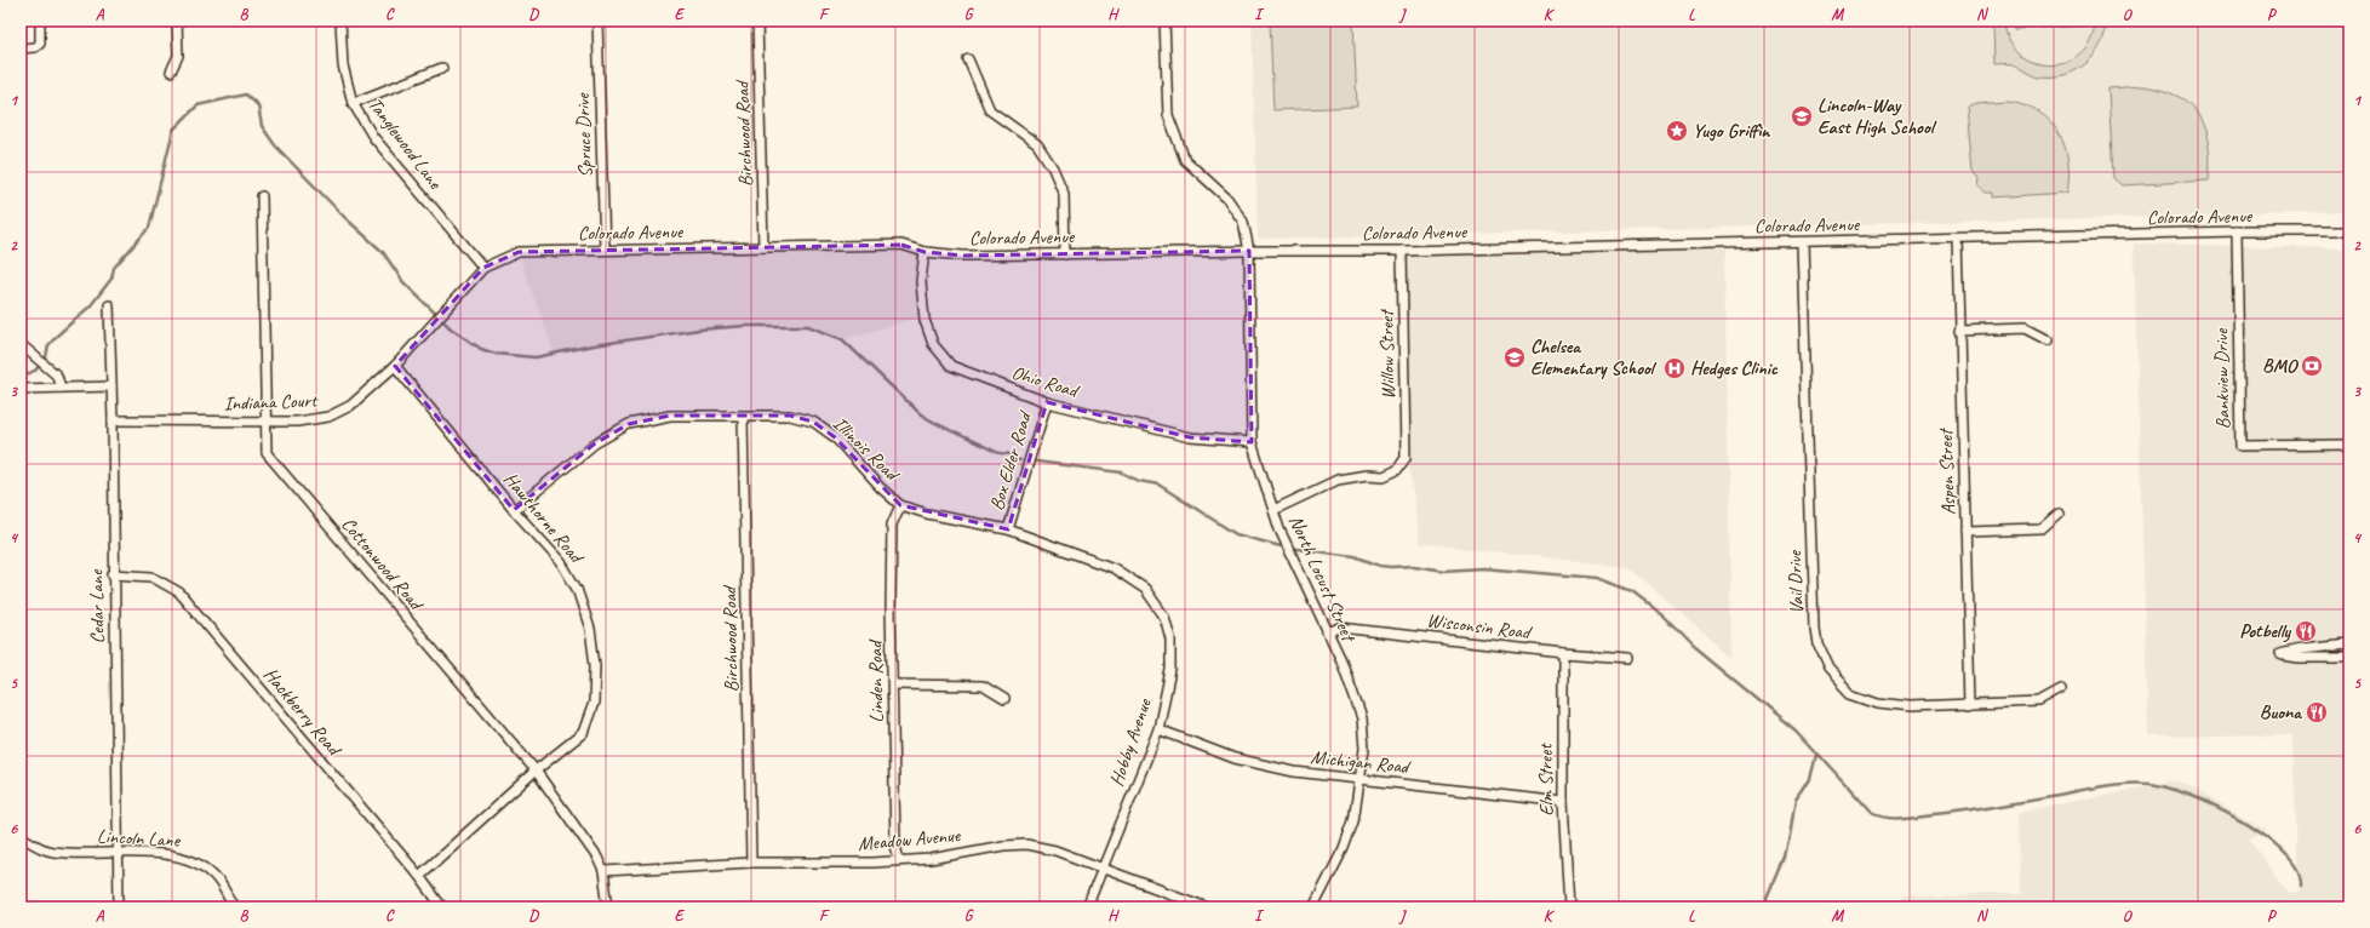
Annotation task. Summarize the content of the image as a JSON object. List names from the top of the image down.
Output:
{
  "streets": {
    "street": [
      "Birchwood Road",
      "Spruce Drive",
      "Tanglewood Lane",
      "Colorado Avenue",
      "Willow Street",
      "Bankview Drive",
      "Ohio Road",
      "Indiana Court",
      "Illinois Road",
      "Box Elder Road",
      "Aspen Street",
      "Hawthorne Road",
      "Cottonwood Road",
      "North Locust Street",
      "Vail Drive",
      "Cedar Lane",
      "Wisconsin Road",
      "Linden Road",
      "Hackberry Road",
      "Hobby Avenue",
      "Michigan Road",
      "Elm Street",
      "Lincoln Lane",
      "Meadow Avenue"
    ]
  },
  "crossings": [
    ["Birchwood Road", "Colorado Avenue"],
    ["Birchwood Road", "Illinois Road"],
    ["Birchwood Road", "Meadow Avenue"],
    ["Spruce Drive", "Colorado Avenue"],
    ["Tanglewood Lane", "Colorado Avenue"],
    ["Tanglewood Lane", "Indiana Court"],
    ["Colorado Avenue", "Willow Street"],
    ["Colorado Avenue", "Bankview Drive"],
    ["Colorado Avenue", "Ohio Road"],
    ["Colorado Avenue", "Indiana Court"],
    ["Colorado Avenue", "Aspen Street"],
    ["Colorado Avenue", "North Locust Street"],
    ["Colorado Avenue", "Vail Drive"],
    ["Willow Street", "North Locust Street"],
    ["Ohio Road", "Box Elder Road"],
    ["Ohio Road", "North Locust Street"],
    ["Indiana Court", "Hawthorne Road"],
    ["Indiana Court", "Cottonwood Road"],
    ["Indiana Court", "Cedar Lane"],
    ["Illinois Road", "Box Elder Road"],
    ["Illinois Road", "Hawthorne Road"],
    ["Illinois Road", "Linden Road"],
    ["Illinois Road", "Hobby Avenue"],
    ["Aspen Street", "Vail Drive"],
    ["Hawthorne Road", "Cottonwood Road"],
    ["Hawthorne Road", "Hackberry Road"],
    ["Cottonwood Road", "Meadow Avenue"],
    ["North Locust Street", "Wisconsin Road"],
    ["North Locust Street", "Michigan Road"],
    ["Cedar Lane", "Hackberry Road"],
    ["Cedar Lane", "Lincoln Lane"],
    ["Wisconsin Road", "Elm Street"],
    ["Linden Road", "Meadow Avenue"],
    ["Hobby Avenue", "Michigan Road"],
    ["Hobby Avenue", "Meadow Avenue"],
    ["Michigan Road", "Elm Street"]
  ],
  "places": {
    "school or university": ["Lincoln-Way East High School", "Chelsea Elementary School"],
    "place": ["Yugo Griffin"],
    "bank": ["BMO"],
    "hospital": ["Hedges Clinic"],
    "restaurant": ["Potbelly", "Buona"]
  },
  "grid": {
    "columns": [
      "A",
      "B",
      "C",
      "D",
      "E",
      "F",
      "G",
      "H",
      "I",
      "J",
      "K",
      "L",
      "M",
      "N",
      "O",
      "P"
    ],
    "rows": [
      "1",
      "2",
      "3",
      "4",
      "5",
      "6"
    ]
  }
}
